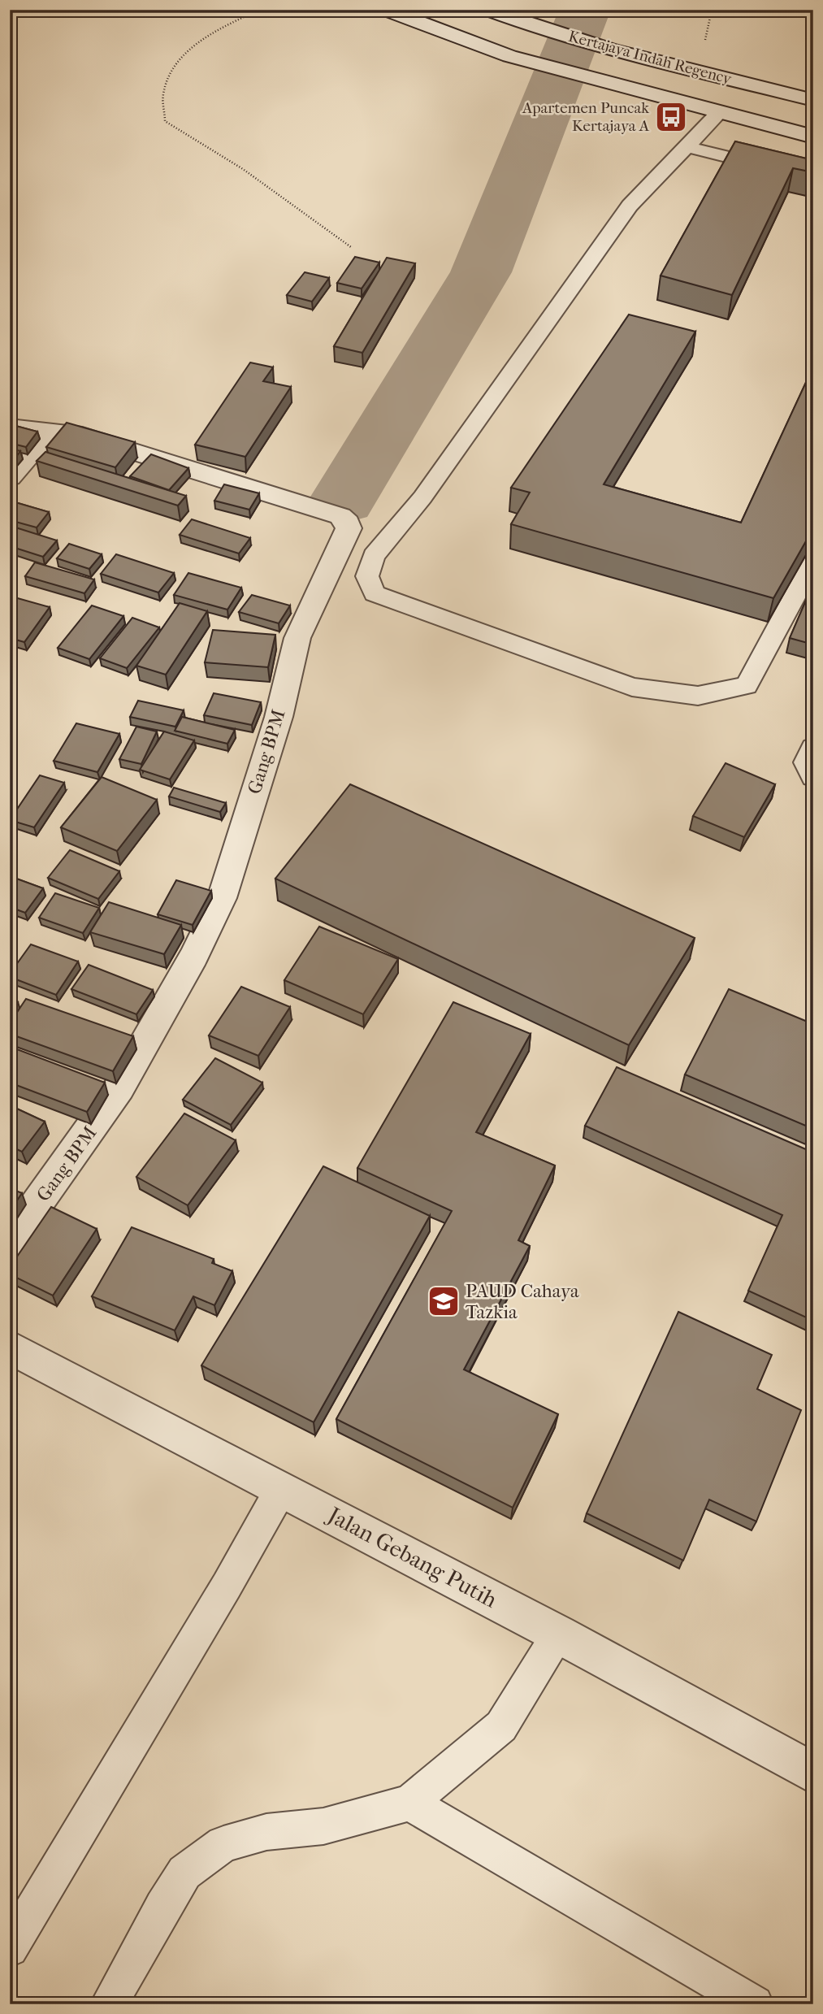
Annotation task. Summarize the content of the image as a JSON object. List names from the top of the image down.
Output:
{
  "streets": {
    "street": ["Kertajaya Indah Regency", "Gang BPM", "Jalan Gebang Putih"]
  },
  "places": {
    "bus stop": ["Apartemen Puncak Kertajaya A"],
    "school or university": ["PAUD Cahaya Tazkia"]
  }
}
